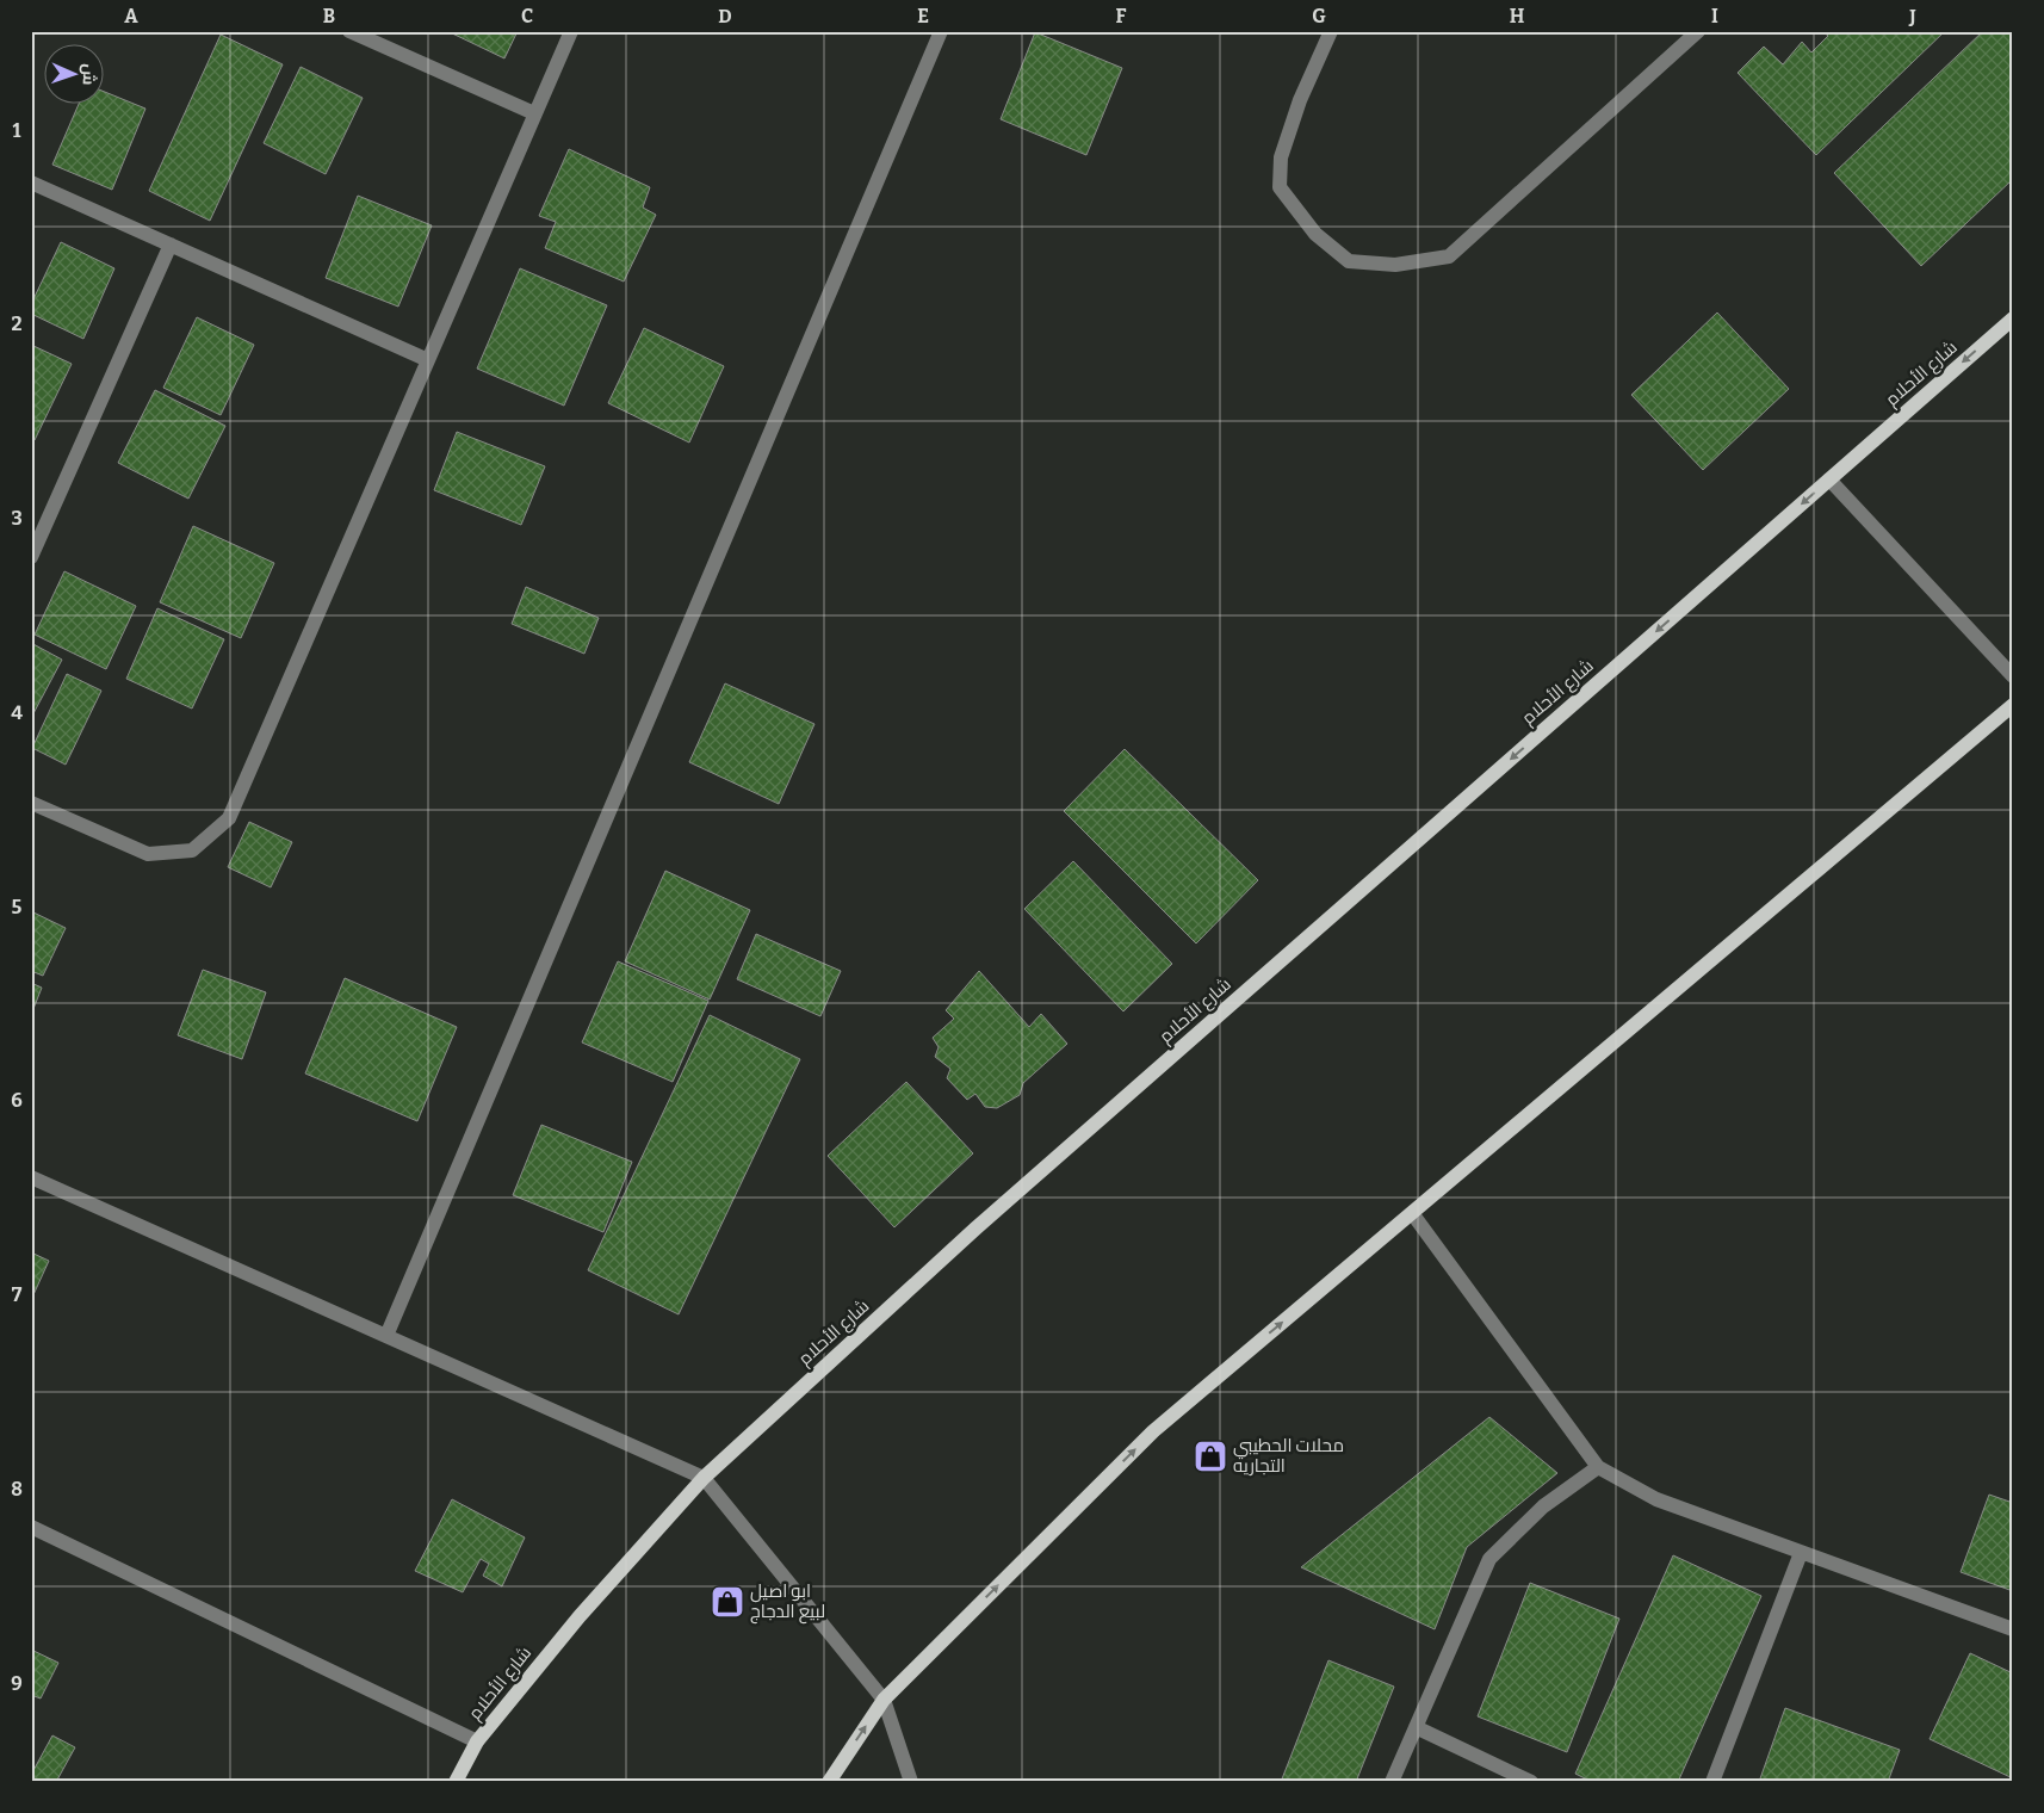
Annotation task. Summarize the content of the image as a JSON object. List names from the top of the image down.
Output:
{
  "streets": {
    "main road": ["شارع الأحلام"]
  },
  "one_way": ["شارع الأحلام"],
  "places": {
    "shop": ["محلات الحطيبي التجاريه", "ابو اصيل لبيع الدجاج"]
  },
  "north": "right",
  "grid": {
    "columns": [
      "A",
      "B",
      "C",
      "D",
      "E",
      "F",
      "G",
      "H",
      "I",
      "J"
    ],
    "rows": [
      "1",
      "2",
      "3",
      "4",
      "5",
      "6",
      "7",
      "8",
      "9"
    ]
  }
}
